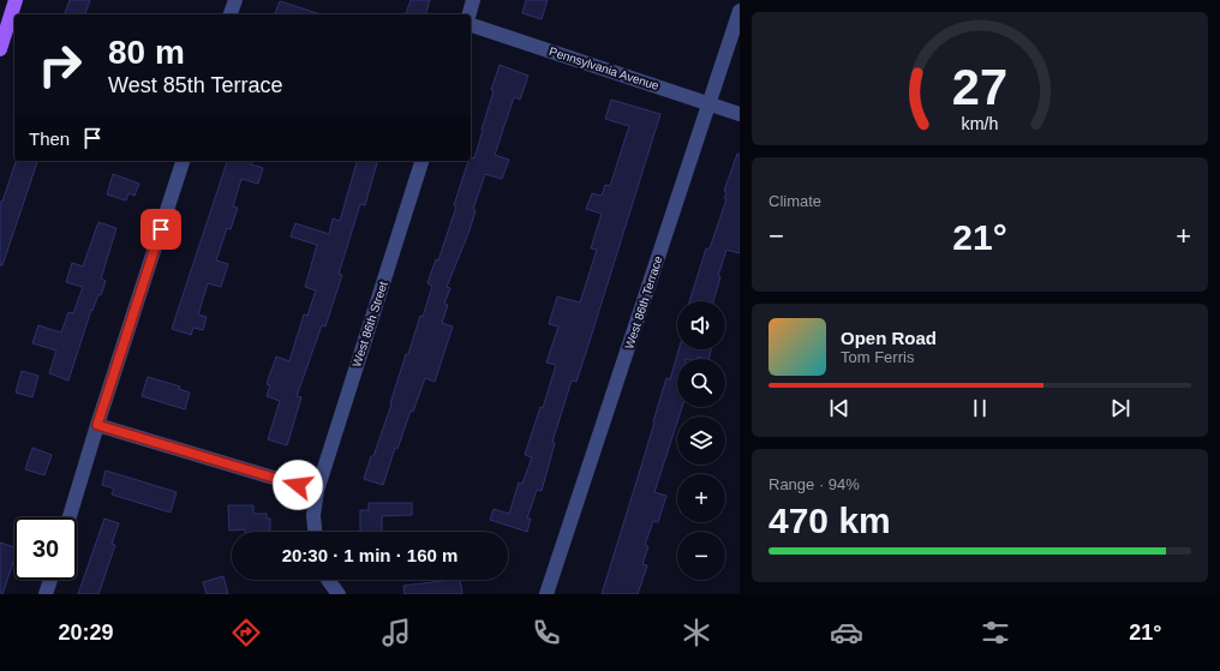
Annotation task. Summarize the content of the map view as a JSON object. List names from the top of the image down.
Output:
{
  "streets": {
    "street": ["Pennsylvania Avenue", "West 86th Terrace", "West 86th Street"]
  },
  "crossings": [
    ["Pennsylvania Avenue", "West 86th Terrace"]
  ],
  "page": {
    "turn": ["80 m", "West 85th Terrace"],
    "then": "Then",
    "tile": [
      "Climate",
      ["Range · 94%", "470 km"]
    ],
    "heat": ["−", "21°", "+"],
    "map_buttons": ["+", "−"],
    "song": ["Open Road", "Tom Ferris"],
    "limit": "30",
    "trip": "20:30 · 1 min · 160 m",
    "tabs": ["20:29", "21°"],
    "gauge": ["27", "km/h"]
  }
}
